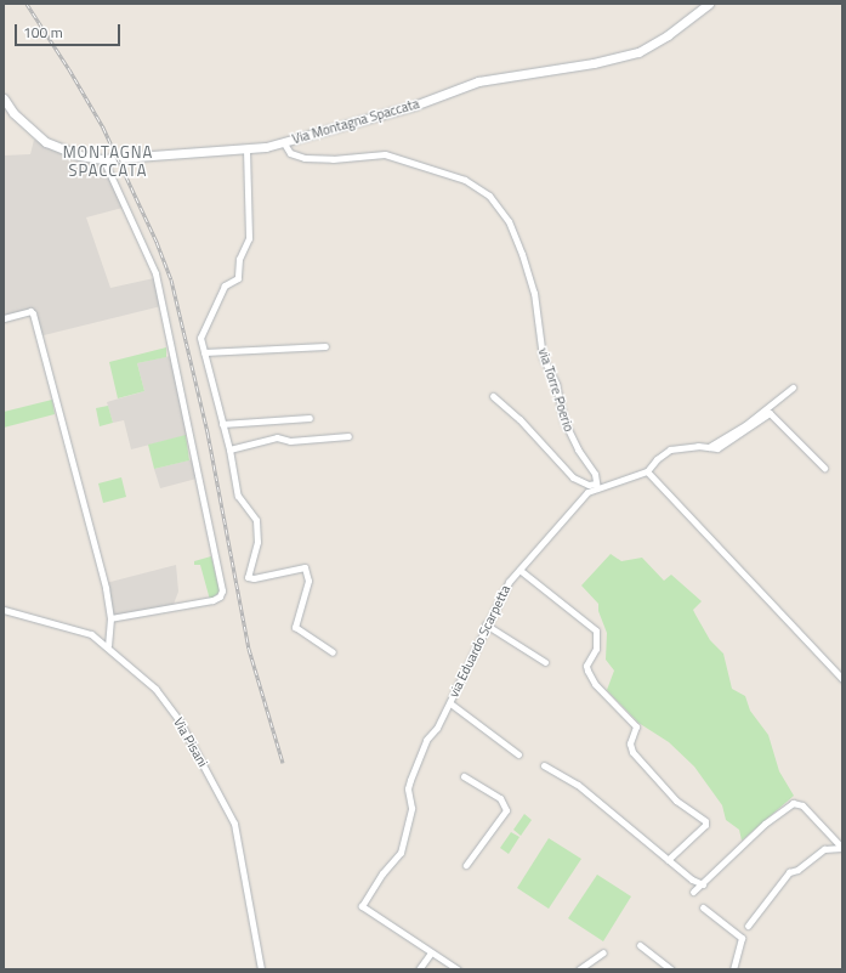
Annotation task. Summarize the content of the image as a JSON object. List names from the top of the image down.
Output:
{
  "streets": {
    "main road": ["Via Montagna Spaccata"],
    "street": ["via Torre Poerio", "via Eduardo Scarpetta", "Via Pisani"]
  },
  "crossings": [
    ["Via Montagna Spaccata", "via Torre Poerio"],
    ["via Torre Poerio", "via Eduardo Scarpetta"]
  ],
  "districts": ["MONTAGNA SPACCATA"],
  "scale_bar": "100 m"
}
